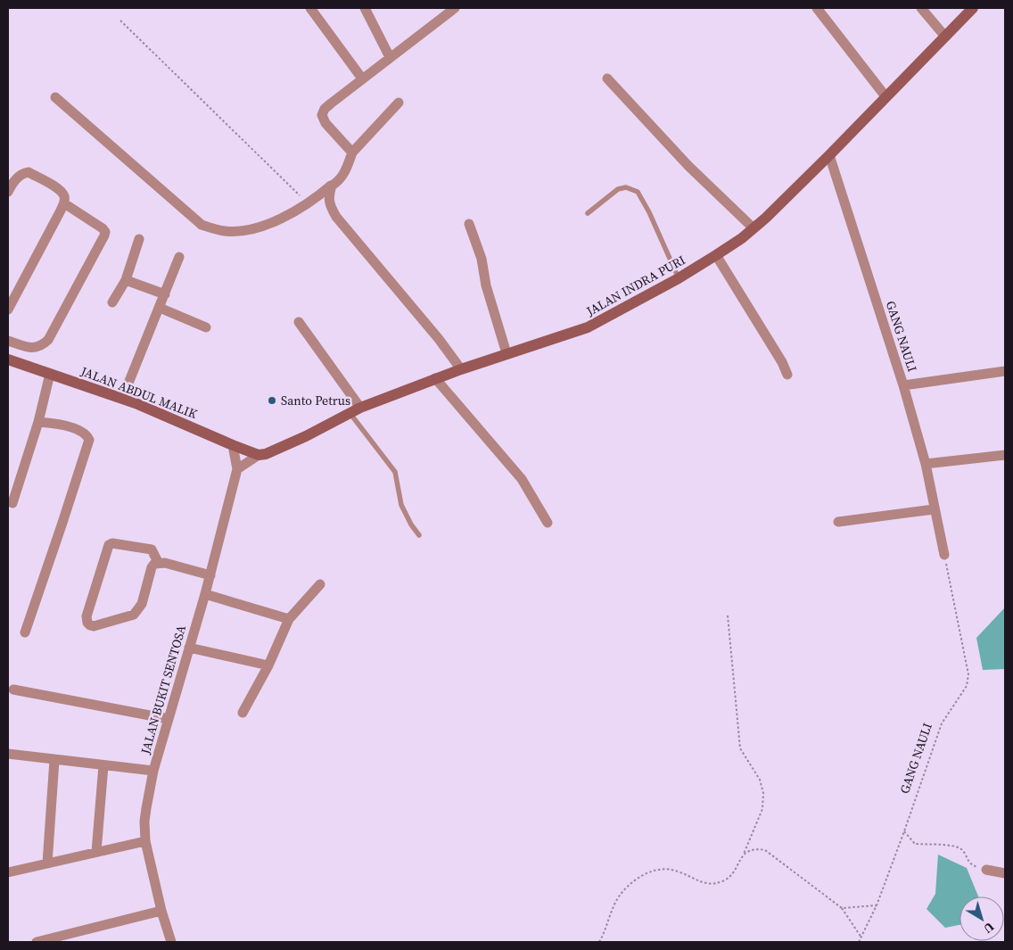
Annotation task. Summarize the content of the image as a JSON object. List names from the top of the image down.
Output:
{
  "streets": {
    "street": [
      "JALAN INDRA PURI",
      "GANG NAULI",
      "JALAN ABDUL MALIK",
      "JALAN BUKIT SENTOSA"
    ]
  },
  "crossings": [
    ["JALAN INDRA PURI", "GANG NAULI"],
    ["JALAN INDRA PURI", "JALAN ABDUL MALIK"],
    ["JALAN INDRA PURI", "JALAN BUKIT SENTOSA"],
    ["JALAN ABDUL MALIK", "JALAN BUKIT SENTOSA"]
  ],
  "places": ["Santo Petrus"],
  "north": "bottom right"
}
